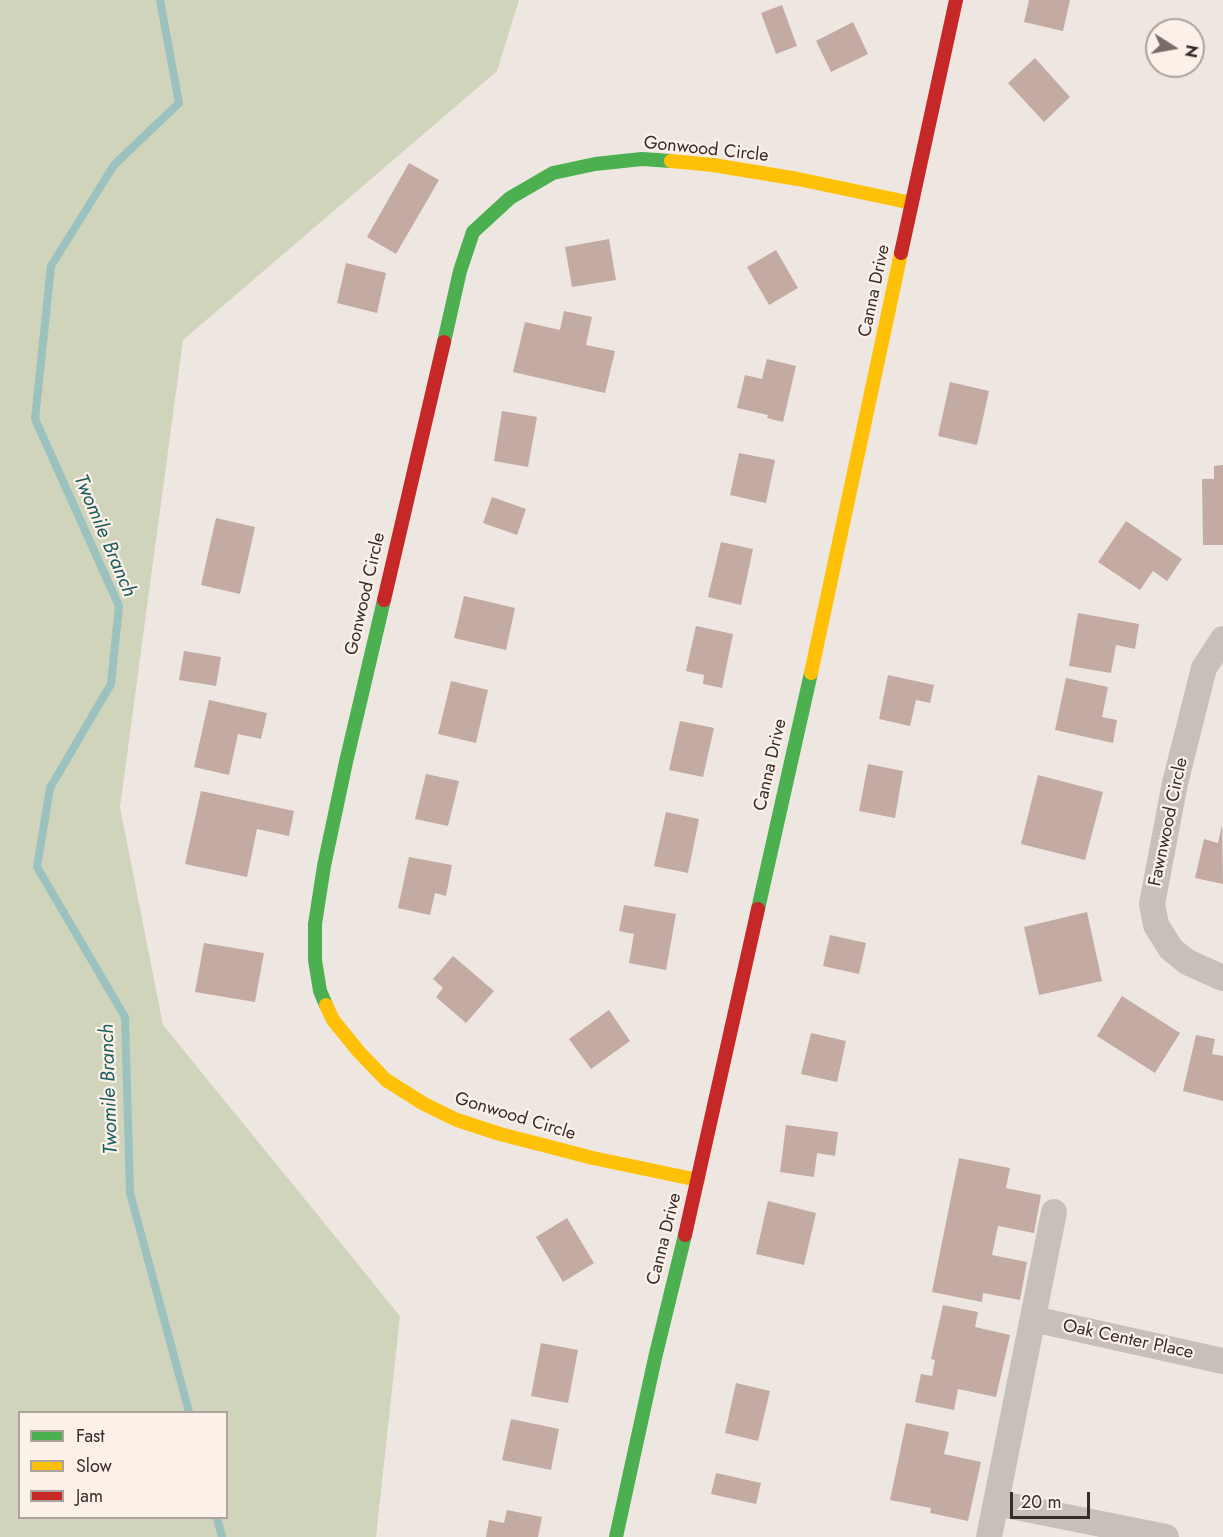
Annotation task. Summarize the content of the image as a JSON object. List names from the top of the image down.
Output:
{
  "streets": {
    "street": [
      "Gonwood Circle",
      "Canna Drive",
      "Fawnwood Circle",
      "Oak Center Place"
    ]
  },
  "crossings": [
    ["Gonwood Circle", "Canna Drive"]
  ],
  "water": ["Twomile Branch"],
  "legend": ["Fast", "Slow", "Jam"],
  "scale_bar": "20 m",
  "north": "right"
}
